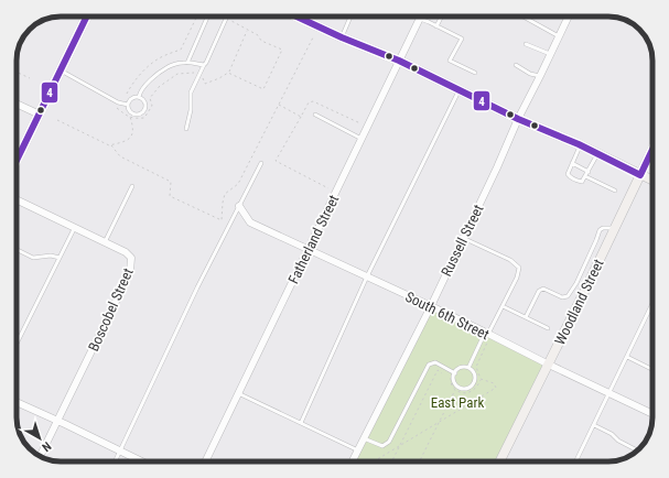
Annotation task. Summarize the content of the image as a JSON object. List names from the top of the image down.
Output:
{
  "streets": {
    "street": [
      "Fatherland Street",
      "Russell Street",
      "Woodland Street",
      "Boscobel Street",
      "South 6th Street"
    ]
  },
  "crossings": [
    ["Fatherland Street", "South 6th Street"],
    ["Russell Street", "South 6th Street"],
    ["Woodland Street", "South 6th Street"]
  ],
  "parks": ["East Park"],
  "lines": ["transit line 4"],
  "north": "bottom right"
}
